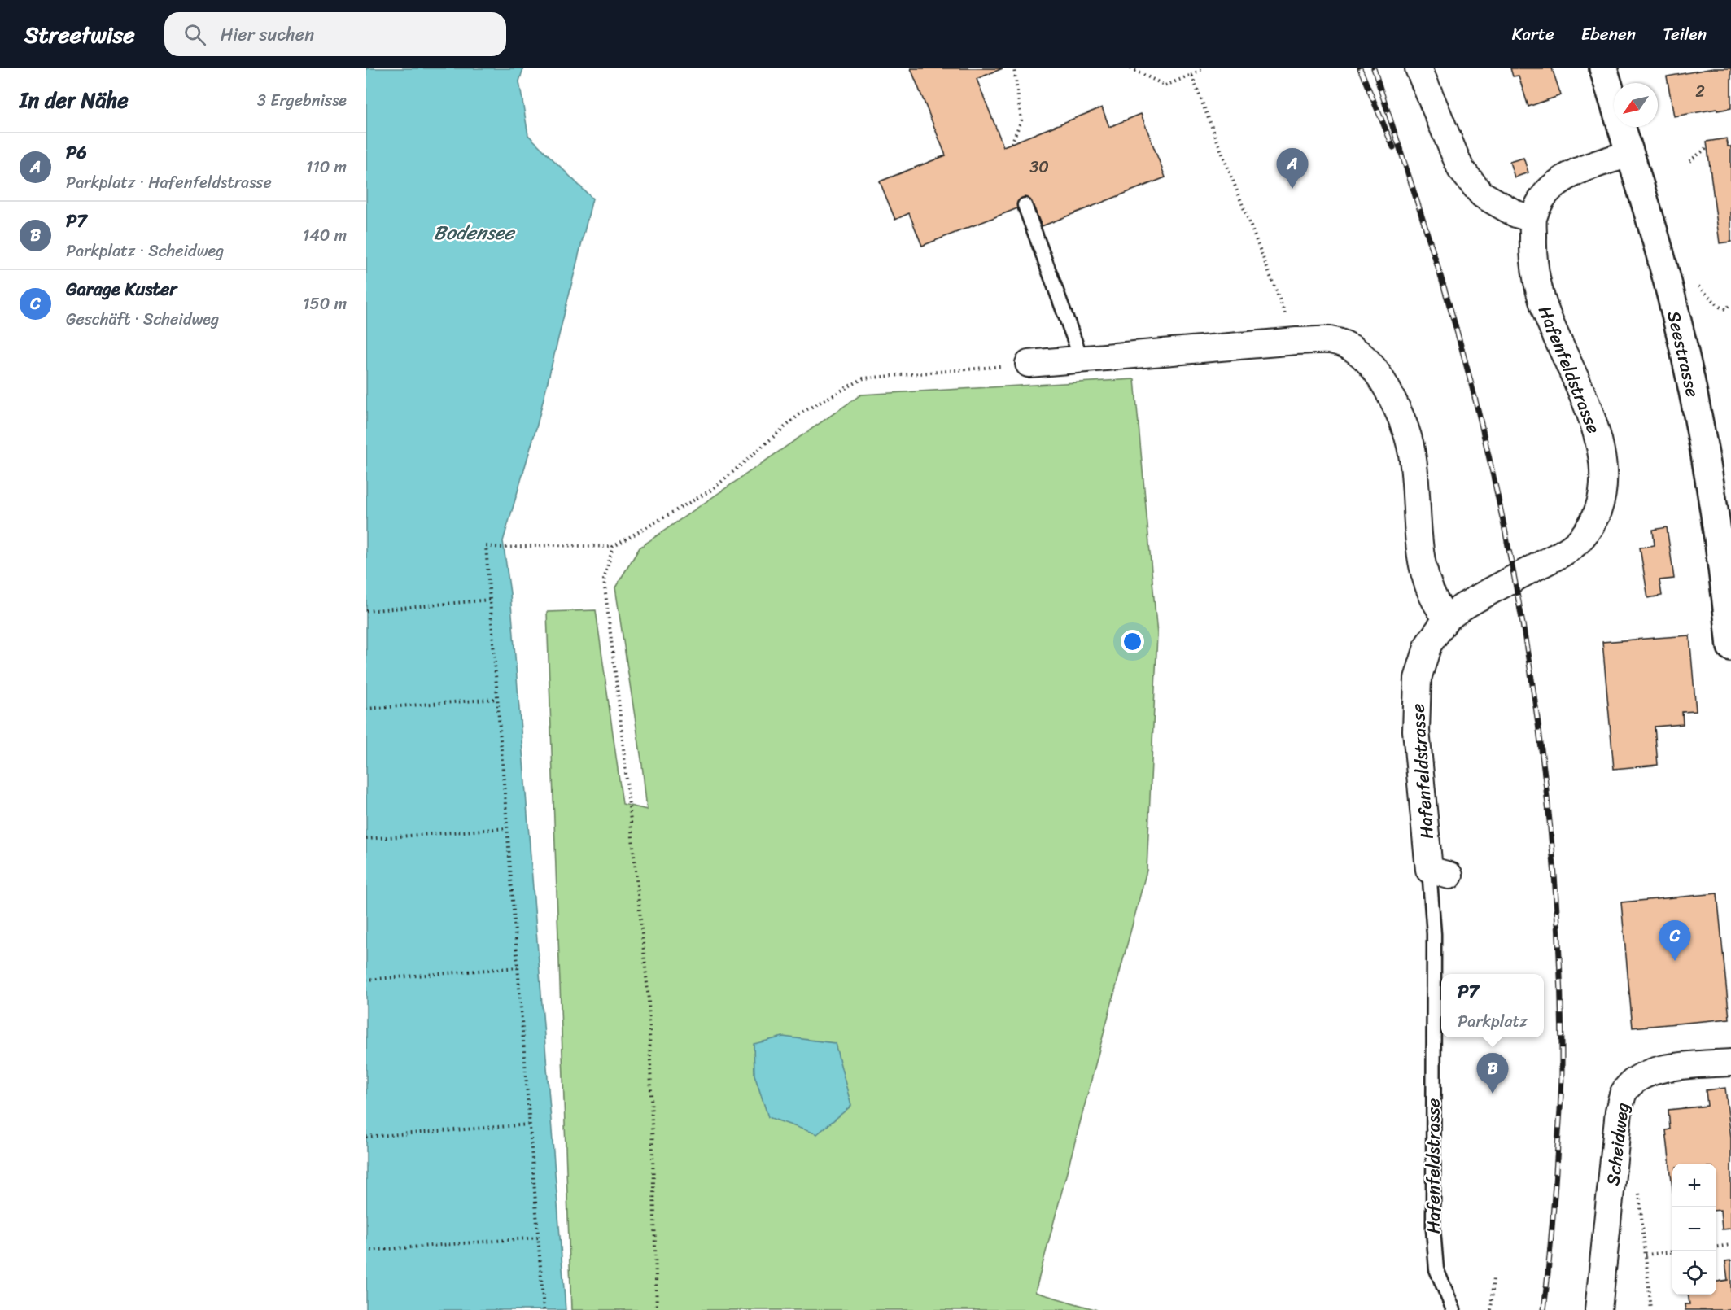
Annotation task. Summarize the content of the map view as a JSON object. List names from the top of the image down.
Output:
{
  "streets": {
    "main road": ["Seestrasse"],
    "street": ["Hafenfeldstrasse", "Scheidweg"]
  },
  "crossings": [
    ["Seestrasse", "Hafenfeldstrasse"]
  ],
  "water": ["Bodensee"],
  "house_numbers": ["2", "30"],
  "north": "bottom left",
  "page": {
    "header": "Streetwise",
    "search": "Hier suchen",
    "nav": ["Karte", "Ebenen", "Teilen"],
    "heading": ["In der Nähe", "3 Ergebnisse"],
    "list": [
      {
        "mark": "A",
        "name": "P6",
        "note": "Parkplatz · Hafenfeldstrasse",
        "value": "110 m"
      },
      {
        "mark": "B",
        "name": "P7",
        "note": "Parkplatz · Scheidweg",
        "value": "140 m"
      },
      {
        "mark": "C",
        "name": "Garage Kuster",
        "note": "Geschäft · Scheidweg",
        "value": "150 m"
      }
    ],
    "pins": ["A", "C", "B"],
    "popup": ["P7", "Parkplatz"],
    "map_buttons": ["+", "−"]
  }
}
